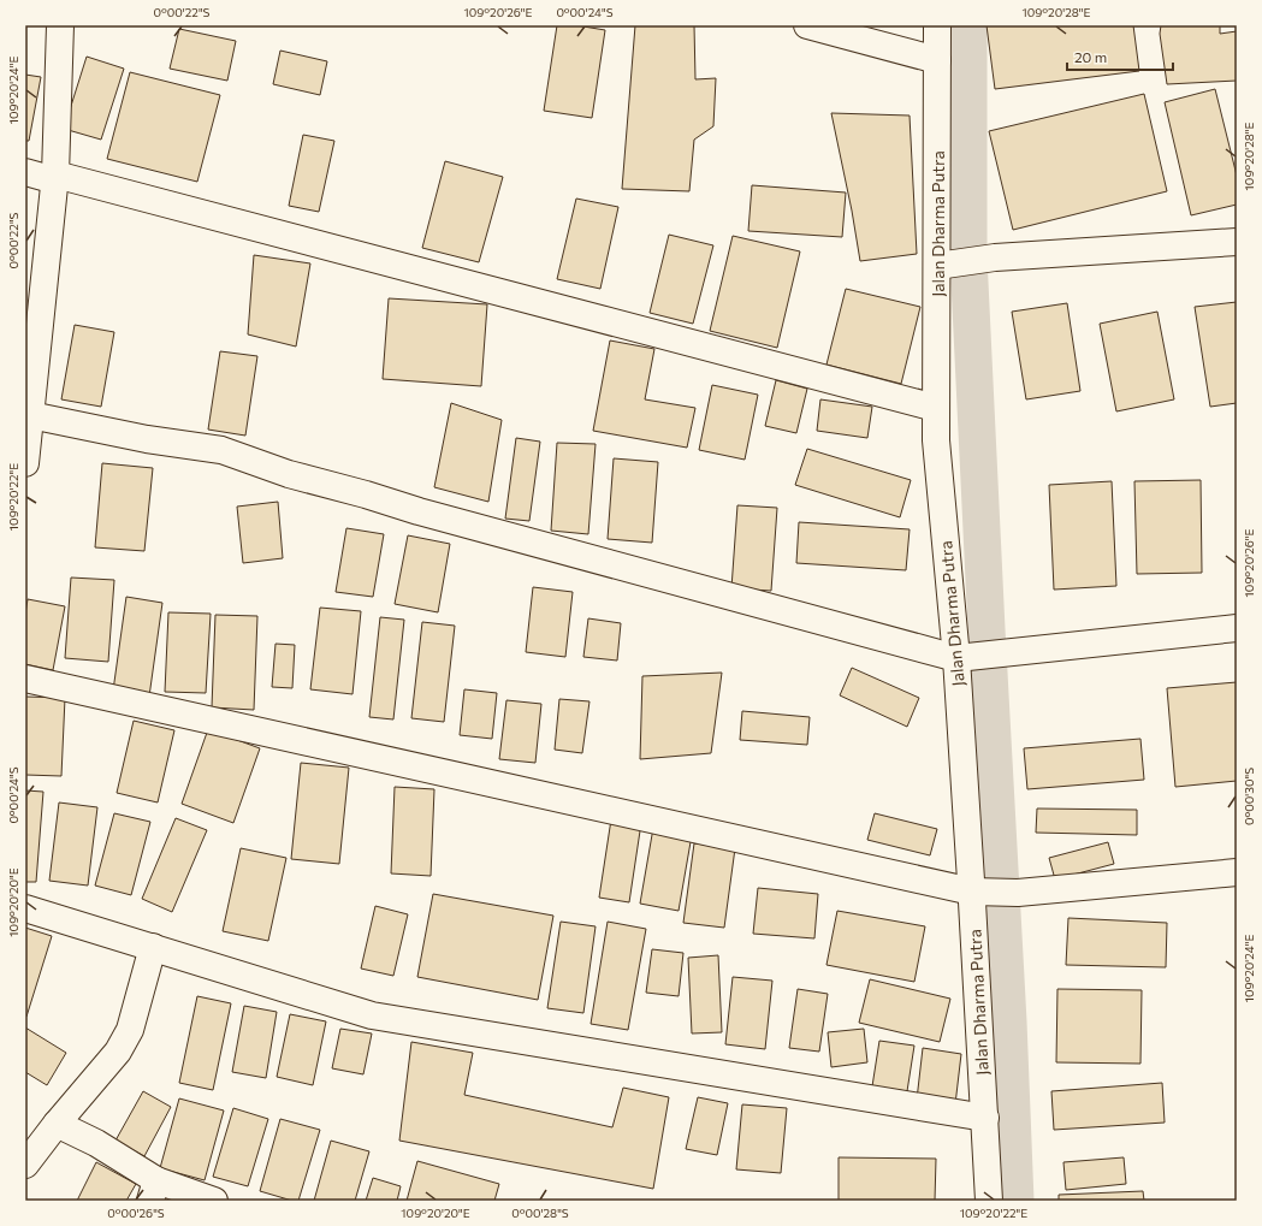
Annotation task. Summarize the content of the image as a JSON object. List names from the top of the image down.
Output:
{
  "streets": {
    "street": ["Jalan Dharma Putra"]
  },
  "scale_bar": "20 m",
  "coordinates": [
    "0°00'22\"S",
    "109°20'26\"E",
    "0°00'24\"S",
    "109°20'28\"E",
    "109°20'24\"E",
    "109°20'22\"E",
    "0°00'30\"S",
    "109°20'20\"E",
    "0°00'26\"S",
    "0°00'28\"S"
  ]
}
